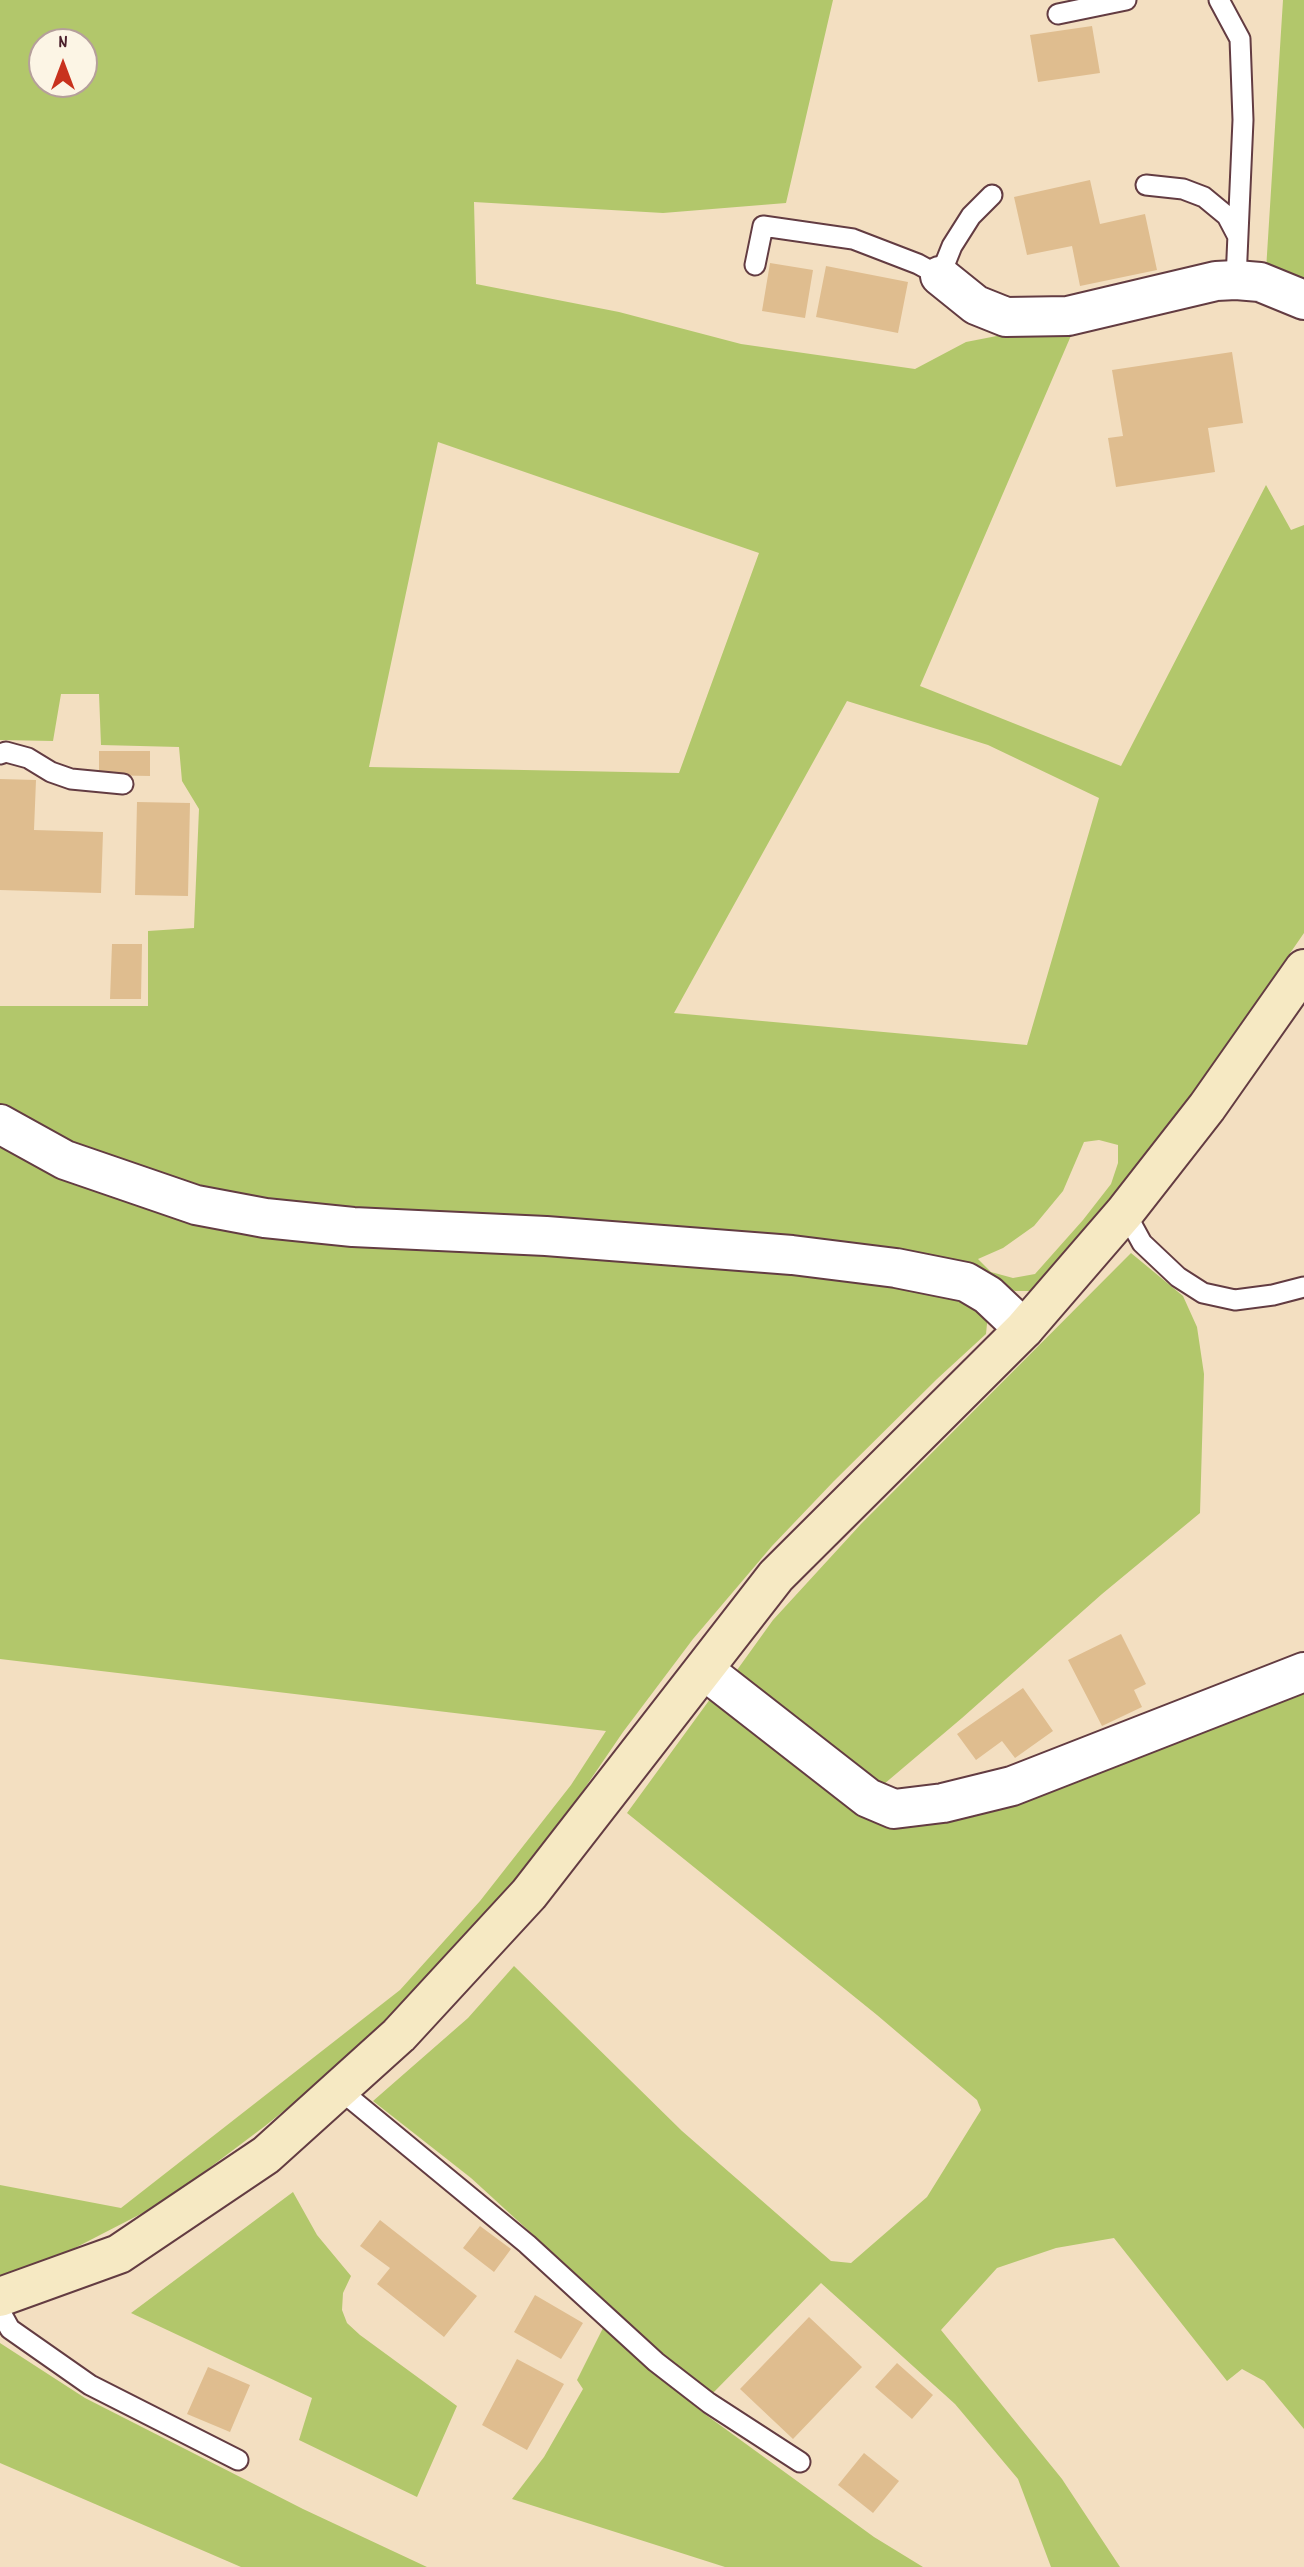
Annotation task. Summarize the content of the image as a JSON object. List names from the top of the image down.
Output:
{
  "north": "top"
}
